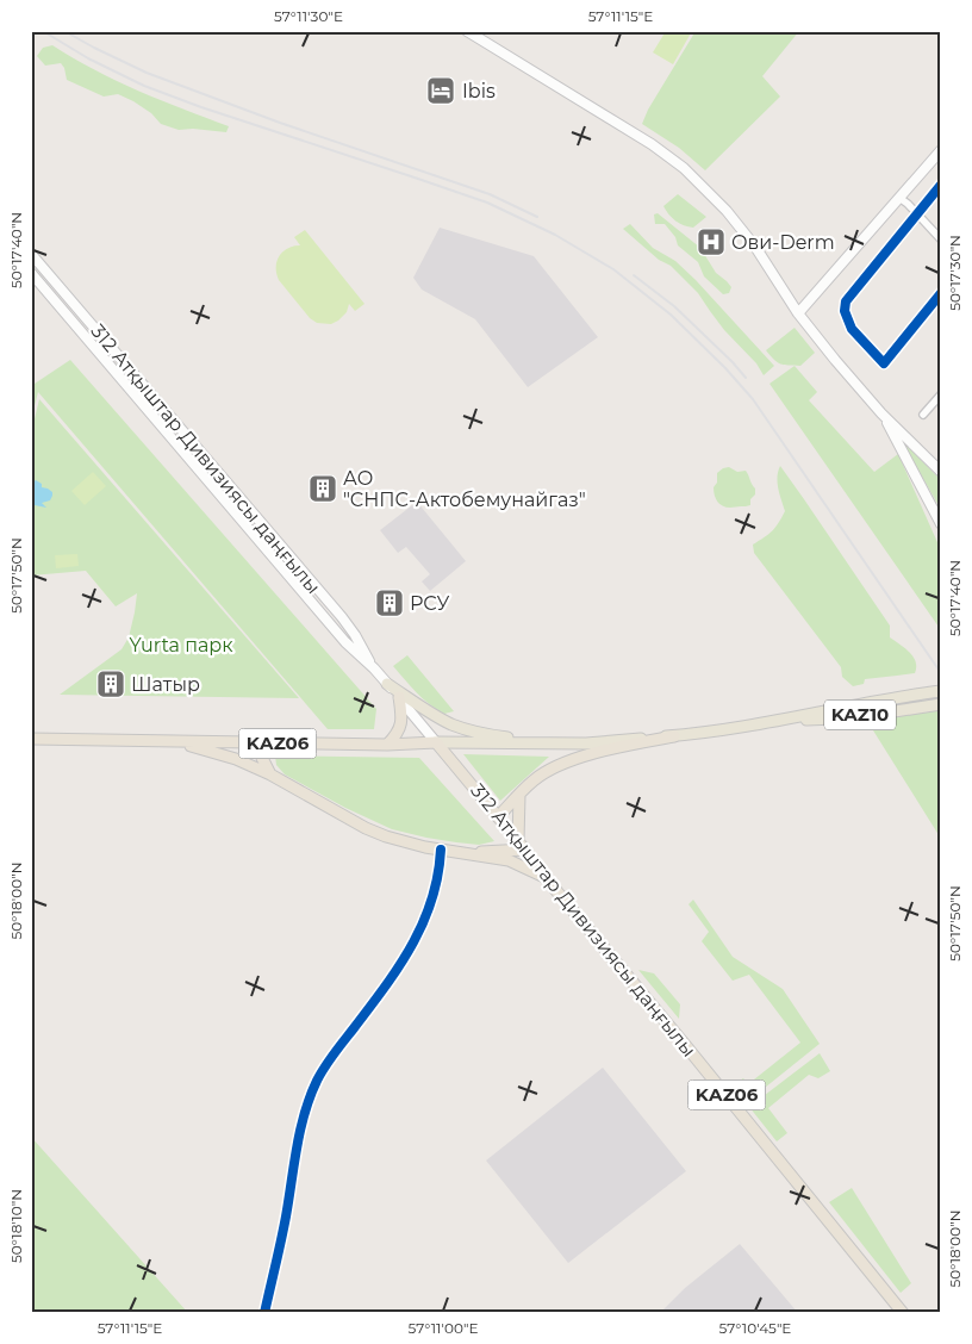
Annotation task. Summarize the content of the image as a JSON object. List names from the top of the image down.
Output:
{
  "streets": {
    "highway": ["312 Атқыштар Дивизиясы даңғылы", "KАZ06"],
    "main road": ["KAZ10"]
  },
  "crossings": [
    ["312 Атқыштар Дивизиясы даңғылы", "KAZ10"],
    ["312 Атқыштар Дивизиясы даңғылы", "KАZ06"],
    ["KAZ10", "KАZ06"]
  ],
  "parks": ["Yurta парк"],
  "places": {
    "hotel": ["Ibis"],
    "hospital": ["Ови-Derm"],
    "building": ["АО \"СНПС-Актобемунайгаз\"", "РСУ", "Шатыр"]
  },
  "coordinates": [
    "57°11'30\"E",
    "57°11'15\"E",
    "50°17'40\"N",
    "50°17'30\"N",
    "50°17'50\"N",
    "50°18'00\"N",
    "50°18'10\"N",
    "57°11'00\"E",
    "57°10'45\"E"
  ]
}
